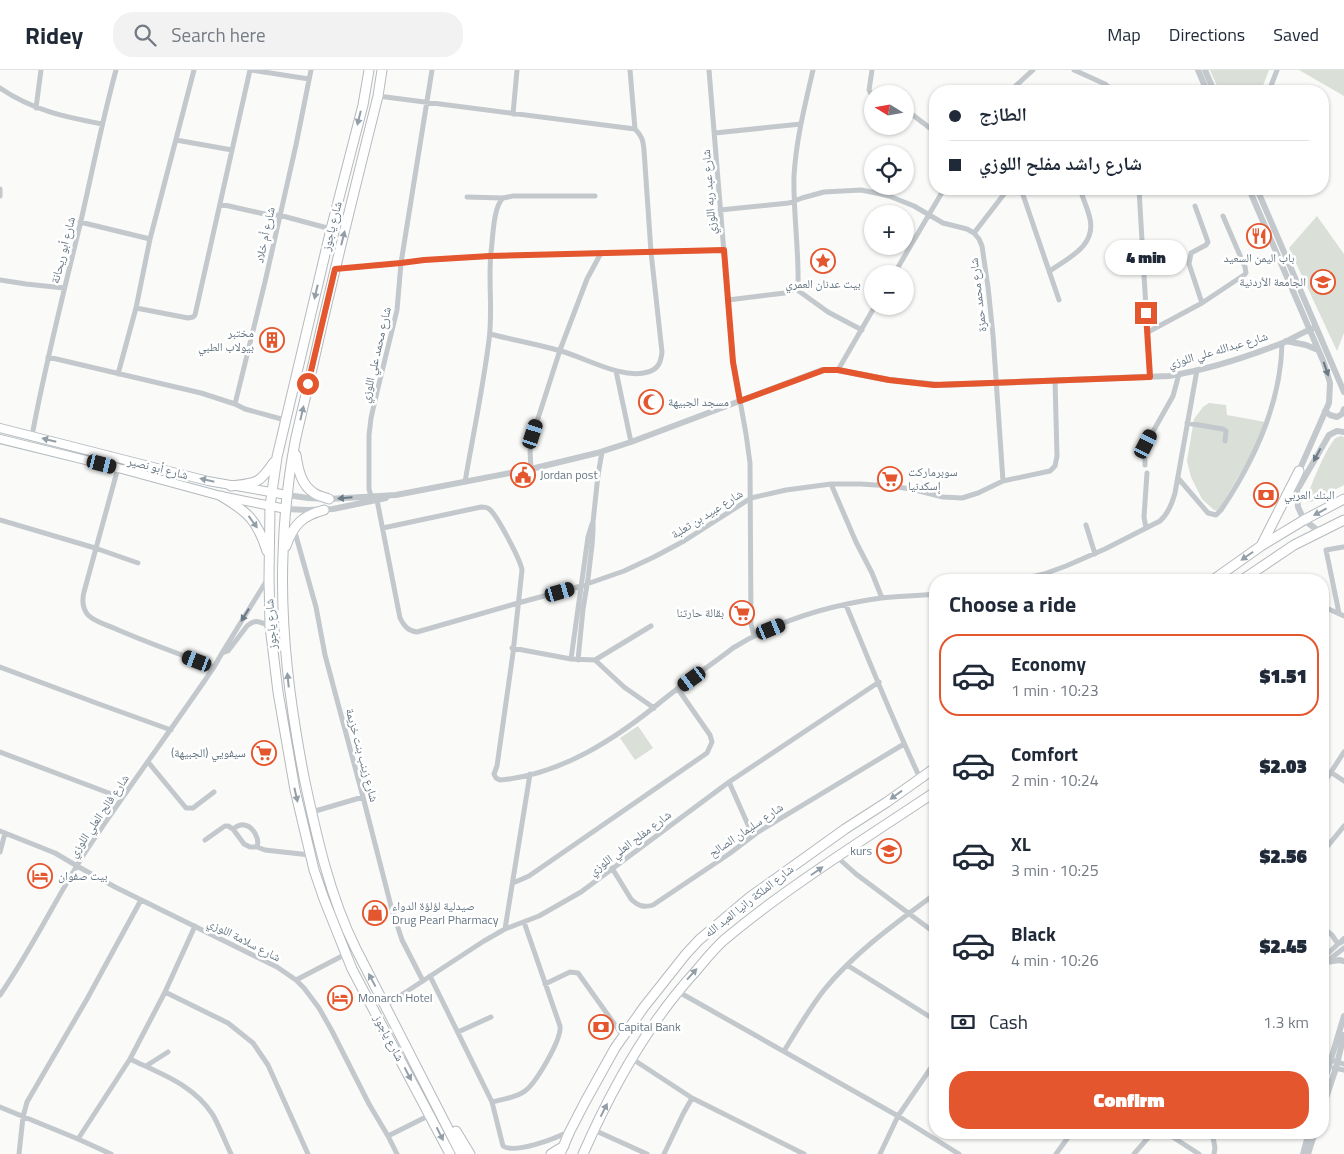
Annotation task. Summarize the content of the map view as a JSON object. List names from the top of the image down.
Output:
{
  "streets": {
    "main road": ["شارع ياجوز", "شارع أبو نصير", "شارع الملكة رانيا العبد الله"],
    "street": [
      "شارع عبد ربه اللوزي",
      "شارع أم خلاد",
      "شارع أبو ريحانة",
      "شارع محمد حمزة",
      "شارع عبدالله علي اللوزي",
      "شارع محمد علي اللوزي",
      "شارع عبيد بن ثعلبة",
      "شارع زينب بنت خزيمة",
      "شارع فالح العلي اللوزي",
      "شارع سليمان الصالح",
      "شارع مفلح العلي اللوزي",
      "شارع سلامة اللوزي"
    ]
  },
  "crossings": [
    ["شارع عبد ربه اللوزي", "شارع عبدالله علي اللوزي"],
    ["شارع عبد ربه اللوزي", "شارع عبيد بن ثعلبة"],
    ["شارع ياجوز", "شارع عبدالله علي اللوزي"],
    ["شارع ياجوز", "شارع أبو نصير"],
    ["شارع ياجوز", "شارع فالح العلي اللوزي"],
    ["شارع ياجوز", "شارع مفلح العلي اللوزي"],
    ["شارع أبو ريحانة", "شارع أبو نصير"],
    ["شارع محمد حمزة", "شارع عبدالله علي اللوزي"],
    ["شارع محمد حمزة", "شارع عبيد بن ثعلبة"],
    ["شارع عبدالله علي اللوزي", "شارع محمد علي اللوزي"],
    ["شارع عبدالله علي اللوزي", "شارع أبو نصير"],
    ["شارع عبدالله علي اللوزي", "شارع عبيد بن ثعلبة"],
    ["شارع محمد علي اللوزي", "شارع عبيد بن ثعلبة"],
    ["شارع زينب بنت خزيمة", "شارع مفلح العلي اللوزي"],
    ["شارع فالح العلي اللوزي", "شارع سلامة اللوزي"],
    ["شارع سليمان الصالح", "شارع مفلح العلي اللوزي"]
  ],
  "places": {
    "restaurant": ["باب اليمن السعيد"],
    "place": ["بيت عدنان العمري"],
    "school or university": ["الجامعة الأردنية", "kurs"],
    "building": ["مختبر بيولاب الطبي"],
    "mosque": ["مسجد الجبيهة"],
    "public building": ["Jordan post"],
    "supermarket": ["سوبرماركت إسكدنيا", "بقالة حارتنا", "سيفويي (الجبيهة)"],
    "bank": ["البنك العربي", "Capital Bank"],
    "hotel": ["بيت صفوان", "Monarch Hotel"],
    "shop": ["صيدلية لؤلؤة الدواء Drug Pearl Pharmacy"]
  },
  "north": "left",
  "page": {
    "header": "Ridey",
    "search": "Search here",
    "nav": ["Map", "Directions", "Saved"],
    "map_buttons": ["+", "−"],
    "banner": ["الطازج", "شارع راشد مفلح اللوزي"],
    "bubble": "4 min",
    "heading": "Choose a ride",
    "list": [
      {
        "name": "Economy",
        "note": "1 min · 10:23",
        "value": "$1.51"
      },
      {
        "name": "Comfort",
        "note": "2 min · 10:24",
        "value": "$2.03"
      },
      {
        "name": "XL",
        "note": "3 min · 10:25",
        "value": "$2.56"
      },
      {
        "name": "Black",
        "note": "4 min · 10:26",
        "value": "$2.45"
      }
    ],
    "pay": ["Cash", "1.3 km"],
    "buttons": "Confirm"
  }
}
